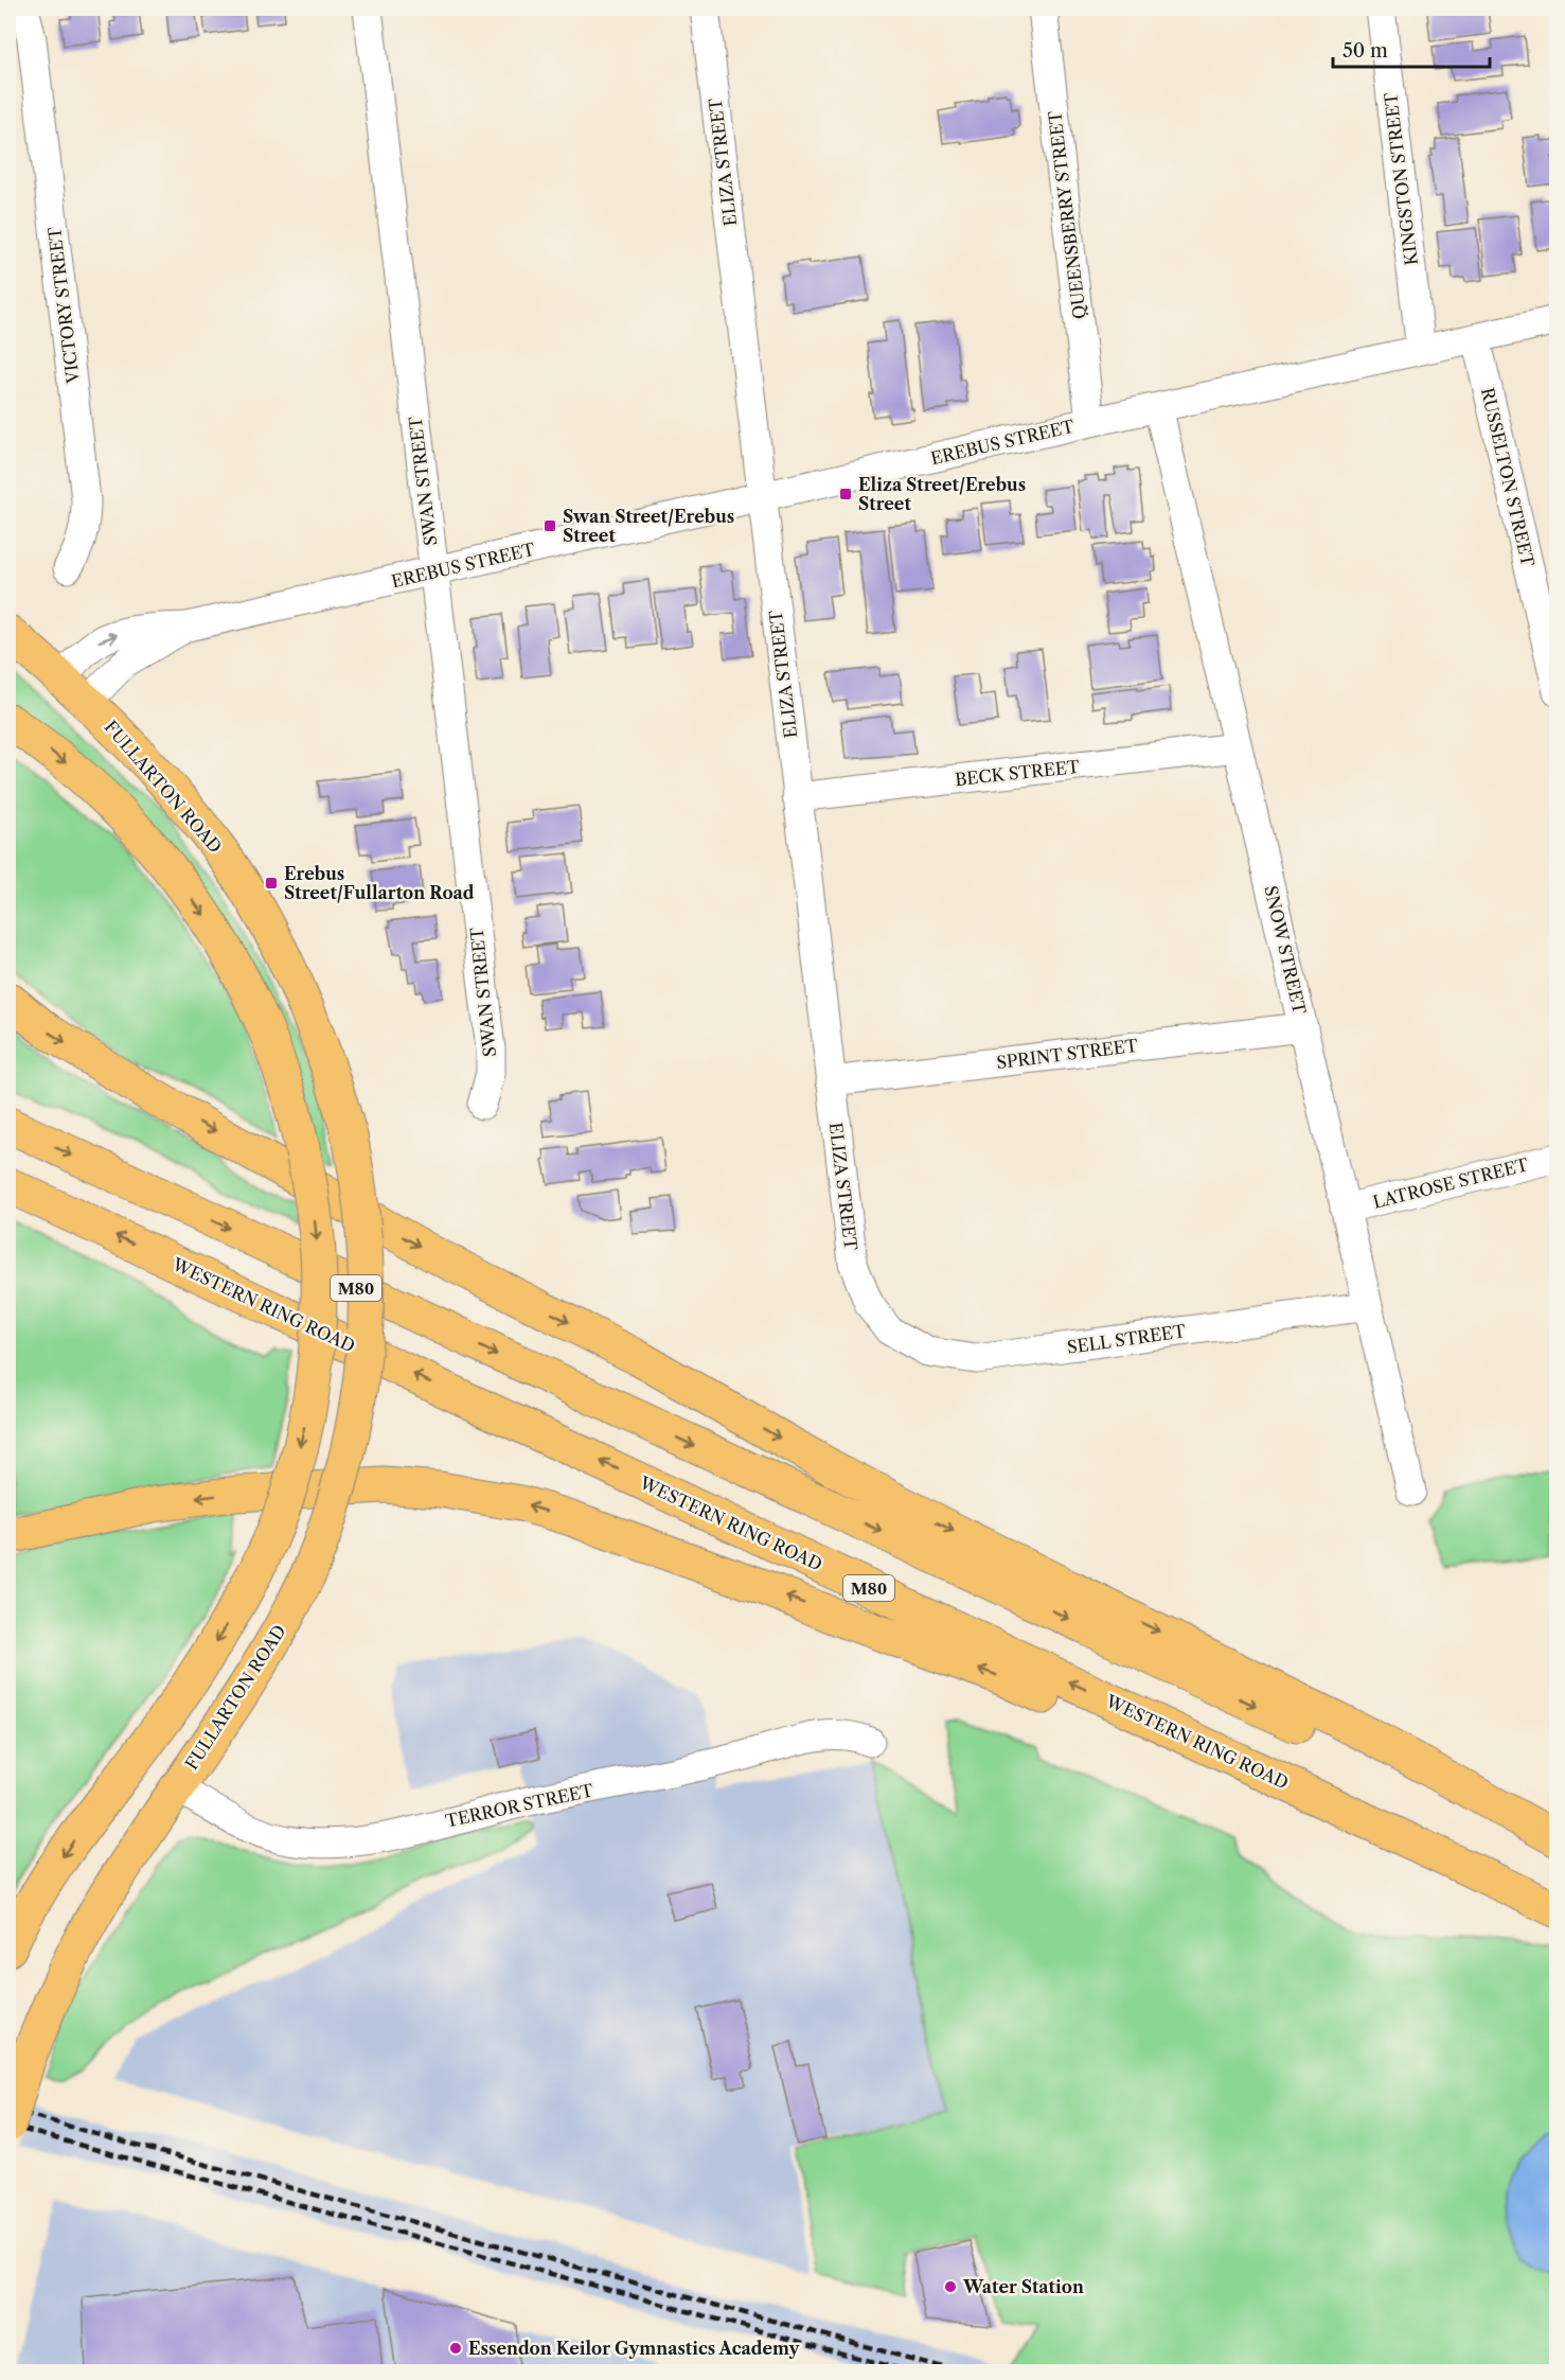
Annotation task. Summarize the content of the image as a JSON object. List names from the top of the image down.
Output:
{
  "streets": {
    "main road": ["FULLARTON ROAD", "M80", "WESTERN RING ROAD"],
    "street": [
      "ELIZA STREET",
      "KINGSTON STREET",
      "QUEENSBERRY STREET",
      "VICTORY STREET",
      "EREBUS STREET",
      "RUSSELTON STREET",
      "SWAN STREET",
      "BECK STREET",
      "SNOW STREET",
      "SPRINT STREET",
      "LATROSE STREET",
      "SELL STREET",
      "TERROR STREET"
    ]
  },
  "crossings": [
    ["ELIZA STREET", "EREBUS STREET"],
    ["ELIZA STREET", "BECK STREET"],
    ["ELIZA STREET", "SPRINT STREET"],
    ["ELIZA STREET", "SELL STREET"],
    ["KINGSTON STREET", "EREBUS STREET"],
    ["QUEENSBERRY STREET", "EREBUS STREET"],
    ["EREBUS STREET", "RUSSELTON STREET"],
    ["EREBUS STREET", "SWAN STREET"],
    ["EREBUS STREET", "FULLARTON ROAD"],
    ["EREBUS STREET", "SNOW STREET"],
    ["BECK STREET", "SNOW STREET"],
    ["FULLARTON ROAD", "TERROR STREET"],
    ["SNOW STREET", "SPRINT STREET"],
    ["SNOW STREET", "LATROSE STREET"],
    ["SNOW STREET", "SELL STREET"]
  ],
  "places": {
    "transit": ["Eliza Street/Erebus Street", "Swan Street/Erebus Street", "Erebus Street/Fullarton Road"],
    "other": ["Water Station", "Essendon Keilor Gymnastics Academy"]
  },
  "scale_bar": "50 m"
}
